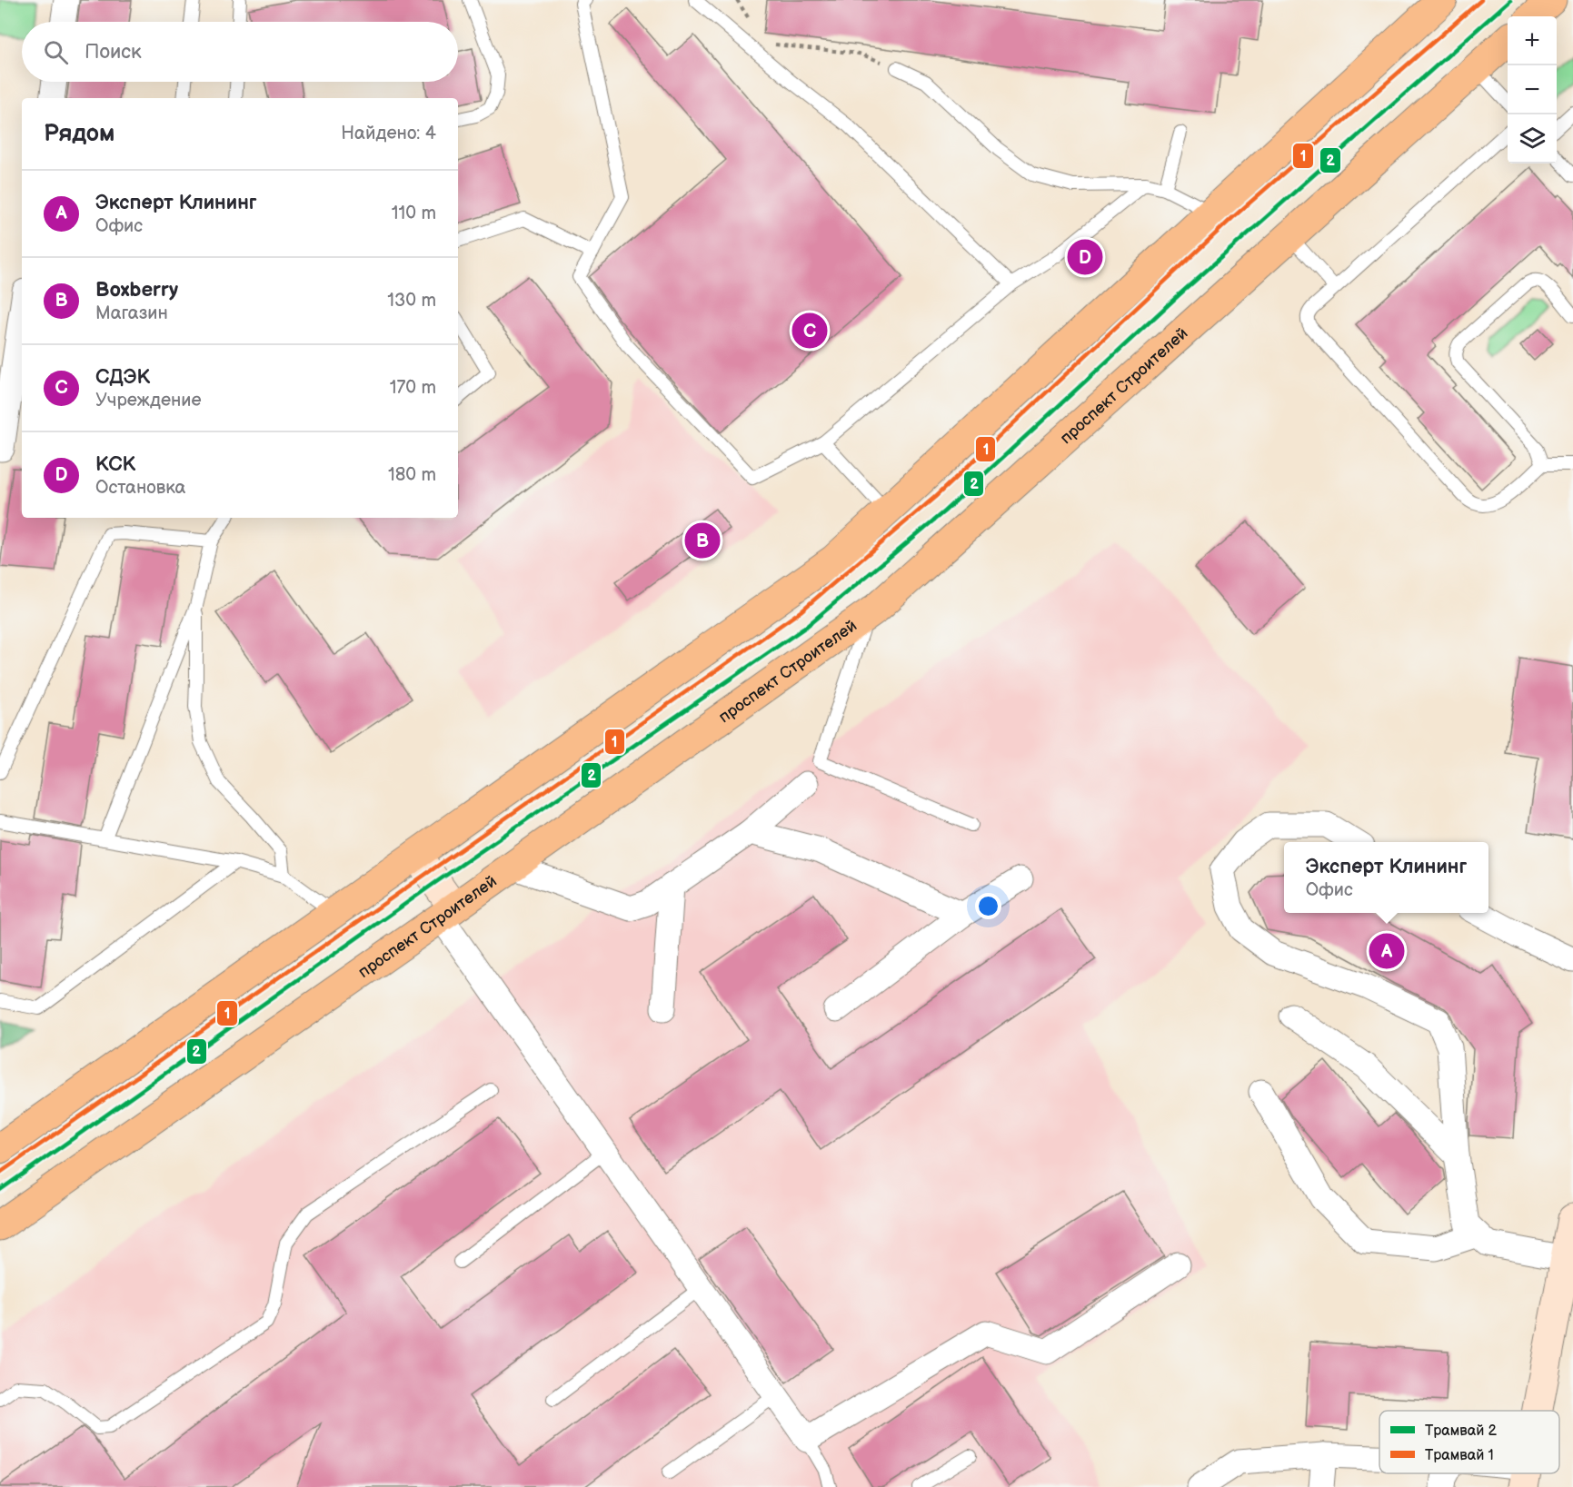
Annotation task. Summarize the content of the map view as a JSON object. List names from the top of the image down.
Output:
{
  "streets": {
    "main road": ["проспект Строителей"]
  },
  "lines": ["tram line 2", "tram line 1"],
  "legend": ["Трамвай 2", "Трамвай 1"],
  "page": {
    "map_buttons": ["+", "−"],
    "search": "Поиск",
    "heading": ["Рядом", "Найдено: 4"],
    "list": [
      {
        "mark": "A",
        "name": "Эксперт Клининг",
        "note": "Офис",
        "value": "110 m"
      },
      {
        "mark": "B",
        "name": "Boxberry",
        "note": "Магазин",
        "value": "130 m"
      },
      {
        "mark": "C",
        "name": "СДЭК",
        "note": "Учреждение",
        "value": "170 m"
      },
      {
        "mark": "D",
        "name": "КСК",
        "note": "Остановка",
        "value": "180 m"
      }
    ],
    "pins": [
      "D",
      "C",
      "B",
      "A"
    ],
    "popup": ["Эксперт Клининг", "Офис"]
  }
}
